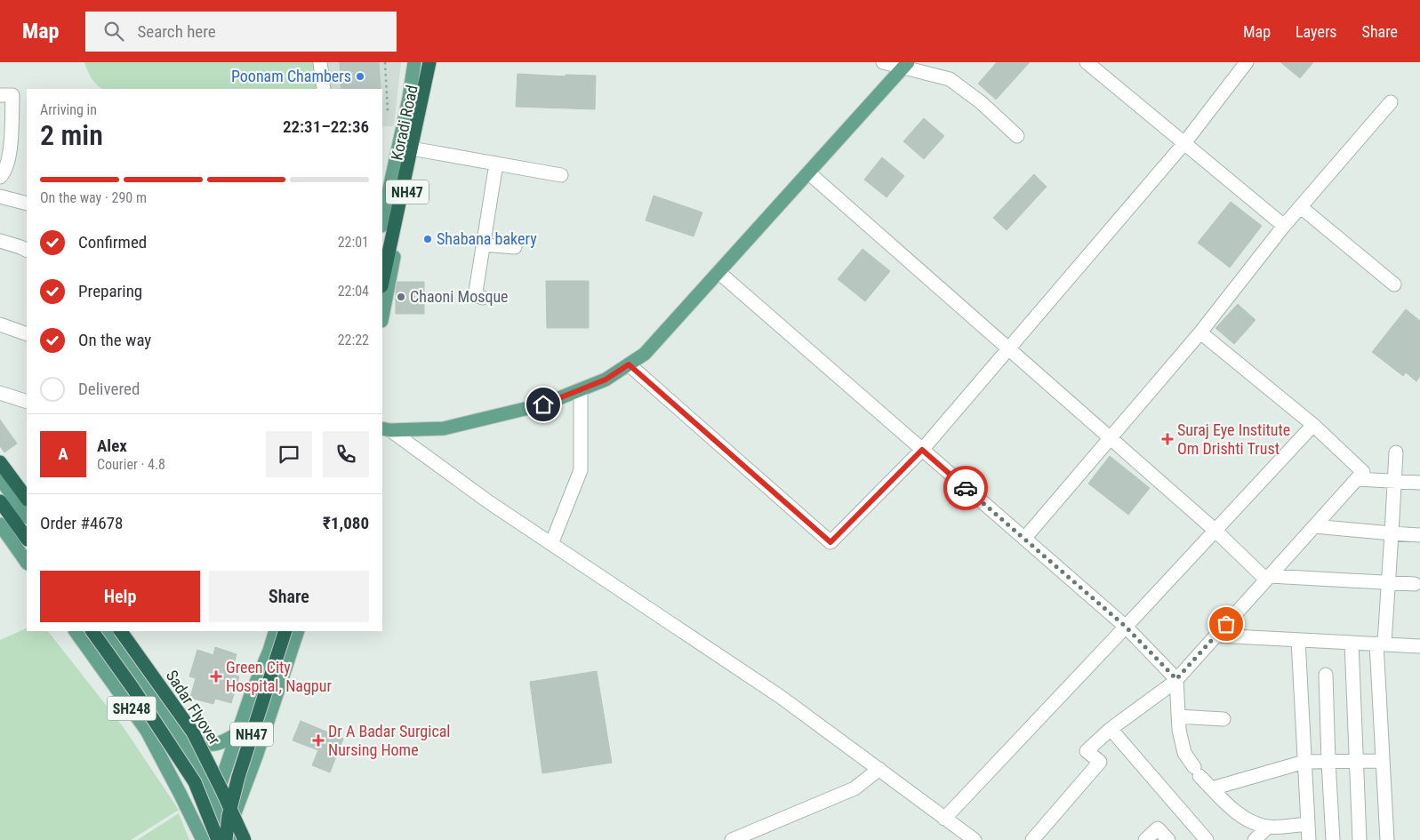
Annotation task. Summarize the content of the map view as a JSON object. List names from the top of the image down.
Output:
{
  "streets": {
    "highway": ["NH47", "Sadar Flyover"],
    "main road": ["Koradi Road", "SH248"]
  },
  "places": {
    "other": ["Poonam Chambers", "Shabana bakery", "Chaoni Mosque"],
    "health": ["Suraj Eye Institute Om Drishti Trust", "Green City Hospital, Nagpur", "Dr A Badar Surgical Nursing Home"]
  },
  "page": {
    "header": "Map",
    "search": "Search here",
    "nav": ["Map", "Layers", "Share"],
    "heading": ["2 min", "Arriving in", "22:31–22:36"],
    "panel": [
      "Alex",
      "Courier · 4.8",
      "Order #4678",
      "₹1,080"
    ],
    "bar": "On the way · 290 m",
    "list": [
      ["Confirmed", "22:01"],
      ["Preparing", "22:04"],
      ["On the way", "22:22"],
      "Delivered"
    ],
    "round": "A",
    "buttons": ["Help", "Share"]
  }
}
